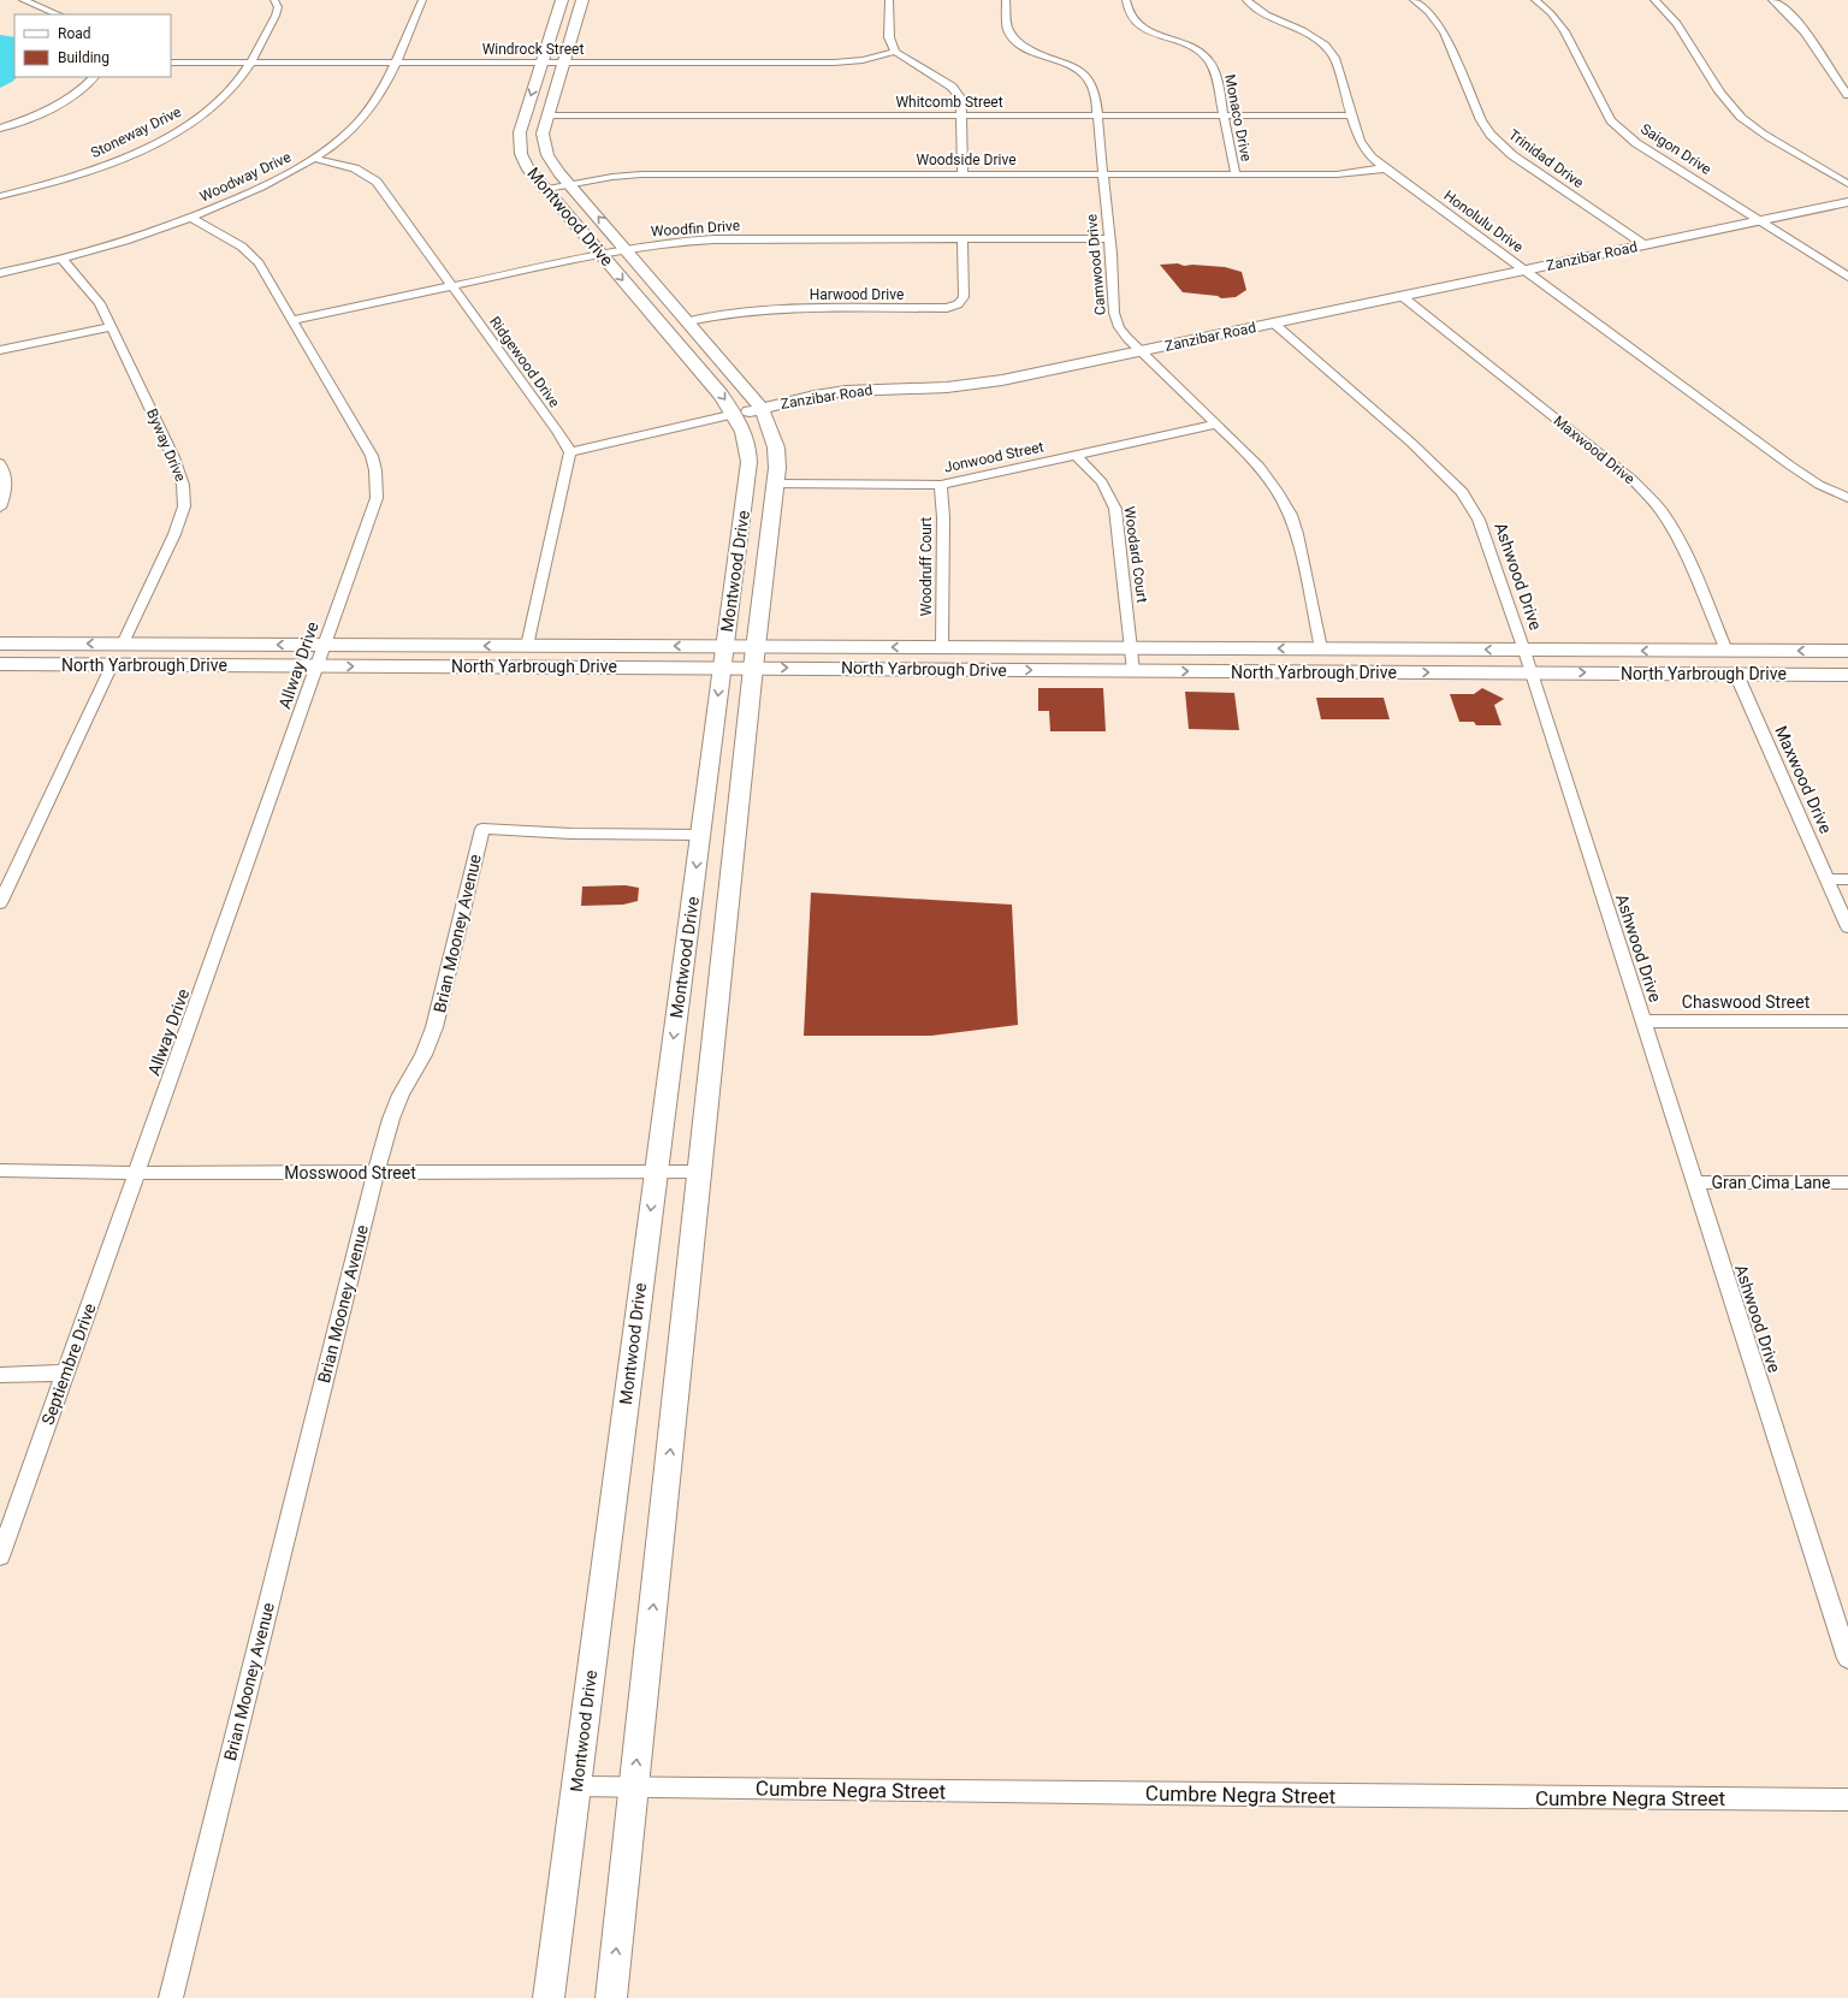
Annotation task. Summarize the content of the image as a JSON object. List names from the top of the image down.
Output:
{
  "streets": {
    "main road": ["Montwood Drive", "Zanzibar Road", "North Yarbrough Drive"],
    "street": [
      "Windrock Street",
      "Whitcomb Street",
      "Monaco Drive",
      "Stoneway Drive",
      "Saigon Drive",
      "Trinidad Drive",
      "Woodside Drive",
      "Woodway Drive",
      "Honolulu Drive",
      "Woodfin Drive",
      "Camwood Drive",
      "Harwood Drive",
      "Ridgewood Drive",
      "Byway Drive",
      "Maxwood Drive",
      "Jonwood Street",
      "Woodard Court",
      "Woodruff Court",
      "Ashwood Drive",
      "Allway Drive",
      "Brian Mooney Avenue",
      "Chaswood Street",
      "Mosswood Street",
      "Gran Cima Lane",
      "Septiembre Drive",
      "Cumbre Negra Street"
    ]
  },
  "crossings": [
    ["Windrock Street", "Stoneway Drive"],
    ["Windrock Street", "Woodway Drive"],
    ["Windrock Street", "Montwood Drive"],
    ["Whitcomb Street", "Monaco Drive"],
    ["Whitcomb Street", "Montwood Drive"],
    ["Whitcomb Street", "Honolulu Drive"],
    ["Whitcomb Street", "Camwood Drive"],
    ["Monaco Drive", "Woodside Drive"],
    ["Saigon Drive", "Zanzibar Road"],
    ["Trinidad Drive", "Zanzibar Road"],
    ["Woodside Drive", "Montwood Drive"],
    ["Woodside Drive", "Honolulu Drive"],
    ["Woodside Drive", "Camwood Drive"],
    ["Woodway Drive", "Ridgewood Drive"],
    ["Woodway Drive", "Byway Drive"],
    ["Woodway Drive", "Allway Drive"],
    ["Montwood Drive", "Woodfin Drive"],
    ["Montwood Drive", "Zanzibar Road"],
    ["Montwood Drive", "Harwood Drive"],
    ["Montwood Drive", "Jonwood Street"],
    ["Montwood Drive", "North Yarbrough Drive"],
    ["Montwood Drive", "Brian Mooney Avenue"],
    ["Montwood Drive", "Mosswood Street"],
    ["Montwood Drive", "Cumbre Negra Street"],
    ["Honolulu Drive", "Zanzibar Road"],
    ["Woodfin Drive", "Camwood Drive"],
    ["Woodfin Drive", "Harwood Drive"],
    ["Woodfin Drive", "Ridgewood Drive"],
    ["Woodfin Drive", "Allway Drive"],
    ["Zanzibar Road", "Camwood Drive"],
    ["Zanzibar Road", "Ridgewood Drive"],
    ["Zanzibar Road", "Maxwood Drive"],
    ["Zanzibar Road", "Ashwood Drive"],
    ["Camwood Drive", "Jonwood Street"],
    ["Camwood Drive", "North Yarbrough Drive"],
    ["Byway Drive", "North Yarbrough Drive"],
    ["Maxwood Drive", "North Yarbrough Drive"],
    ["Jonwood Street", "Woodard Court"],
    ["Jonwood Street", "Woodruff Court"],
    ["Woodard Court", "North Yarbrough Drive"],
    ["Woodruff Court", "North Yarbrough Drive"],
    ["Ashwood Drive", "North Yarbrough Drive"],
    ["Ashwood Drive", "Chaswood Street"],
    ["Ashwood Drive", "Gran Cima Lane"],
    ["North Yarbrough Drive", "Allway Drive"],
    ["Allway Drive", "Mosswood Street"],
    ["Allway Drive", "Septiembre Drive"],
    ["Brian Mooney Avenue", "Mosswood Street"],
    ["Mosswood Street", "Septiembre Drive"]
  ],
  "legend": ["Road", "Building"]
}
